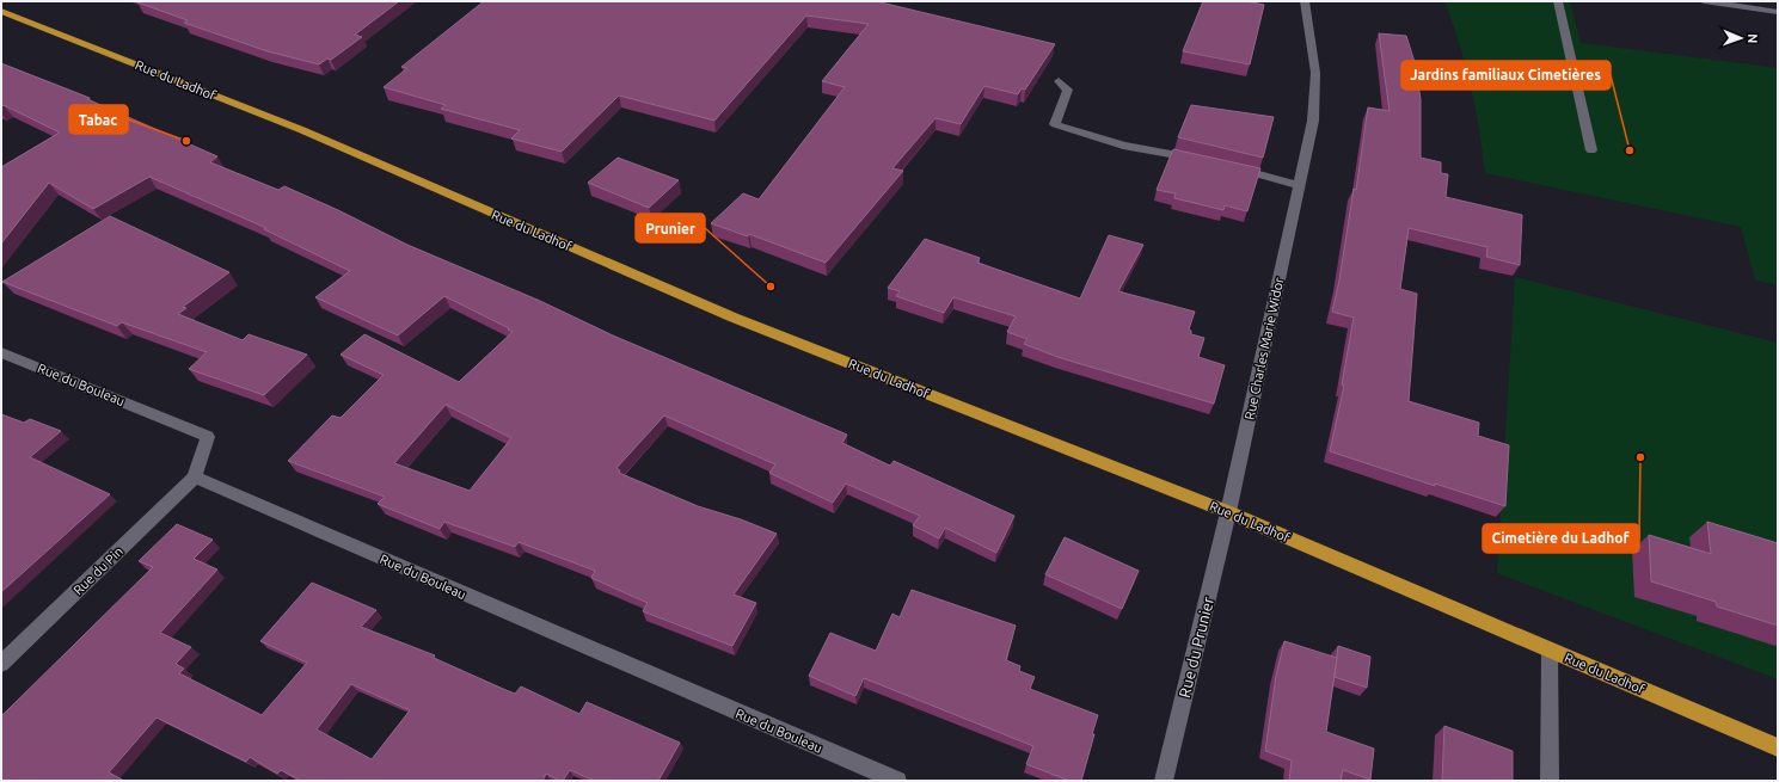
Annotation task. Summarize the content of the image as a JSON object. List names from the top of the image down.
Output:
{
  "streets": {
    "main road": ["Rue du Ladhof"],
    "street": [
      "Rue Charles Marie Widor",
      "Rue du Bouleau",
      "Rue du Pin",
      "Rue du Prunier"
    ]
  },
  "crossings": [
    ["Rue du Ladhof", "Rue Charles Marie Widor"],
    ["Rue du Ladhof", "Rue du Prunier"],
    ["Rue Charles Marie Widor", "Rue du Prunier"],
    ["Rue du Bouleau", "Rue du Pin"]
  ],
  "places": [
    "Tabac",
    "Jardins familiaux Cimetières",
    "Prunier",
    "Cimetière du Ladhof"
  ],
  "north": "right"
}
